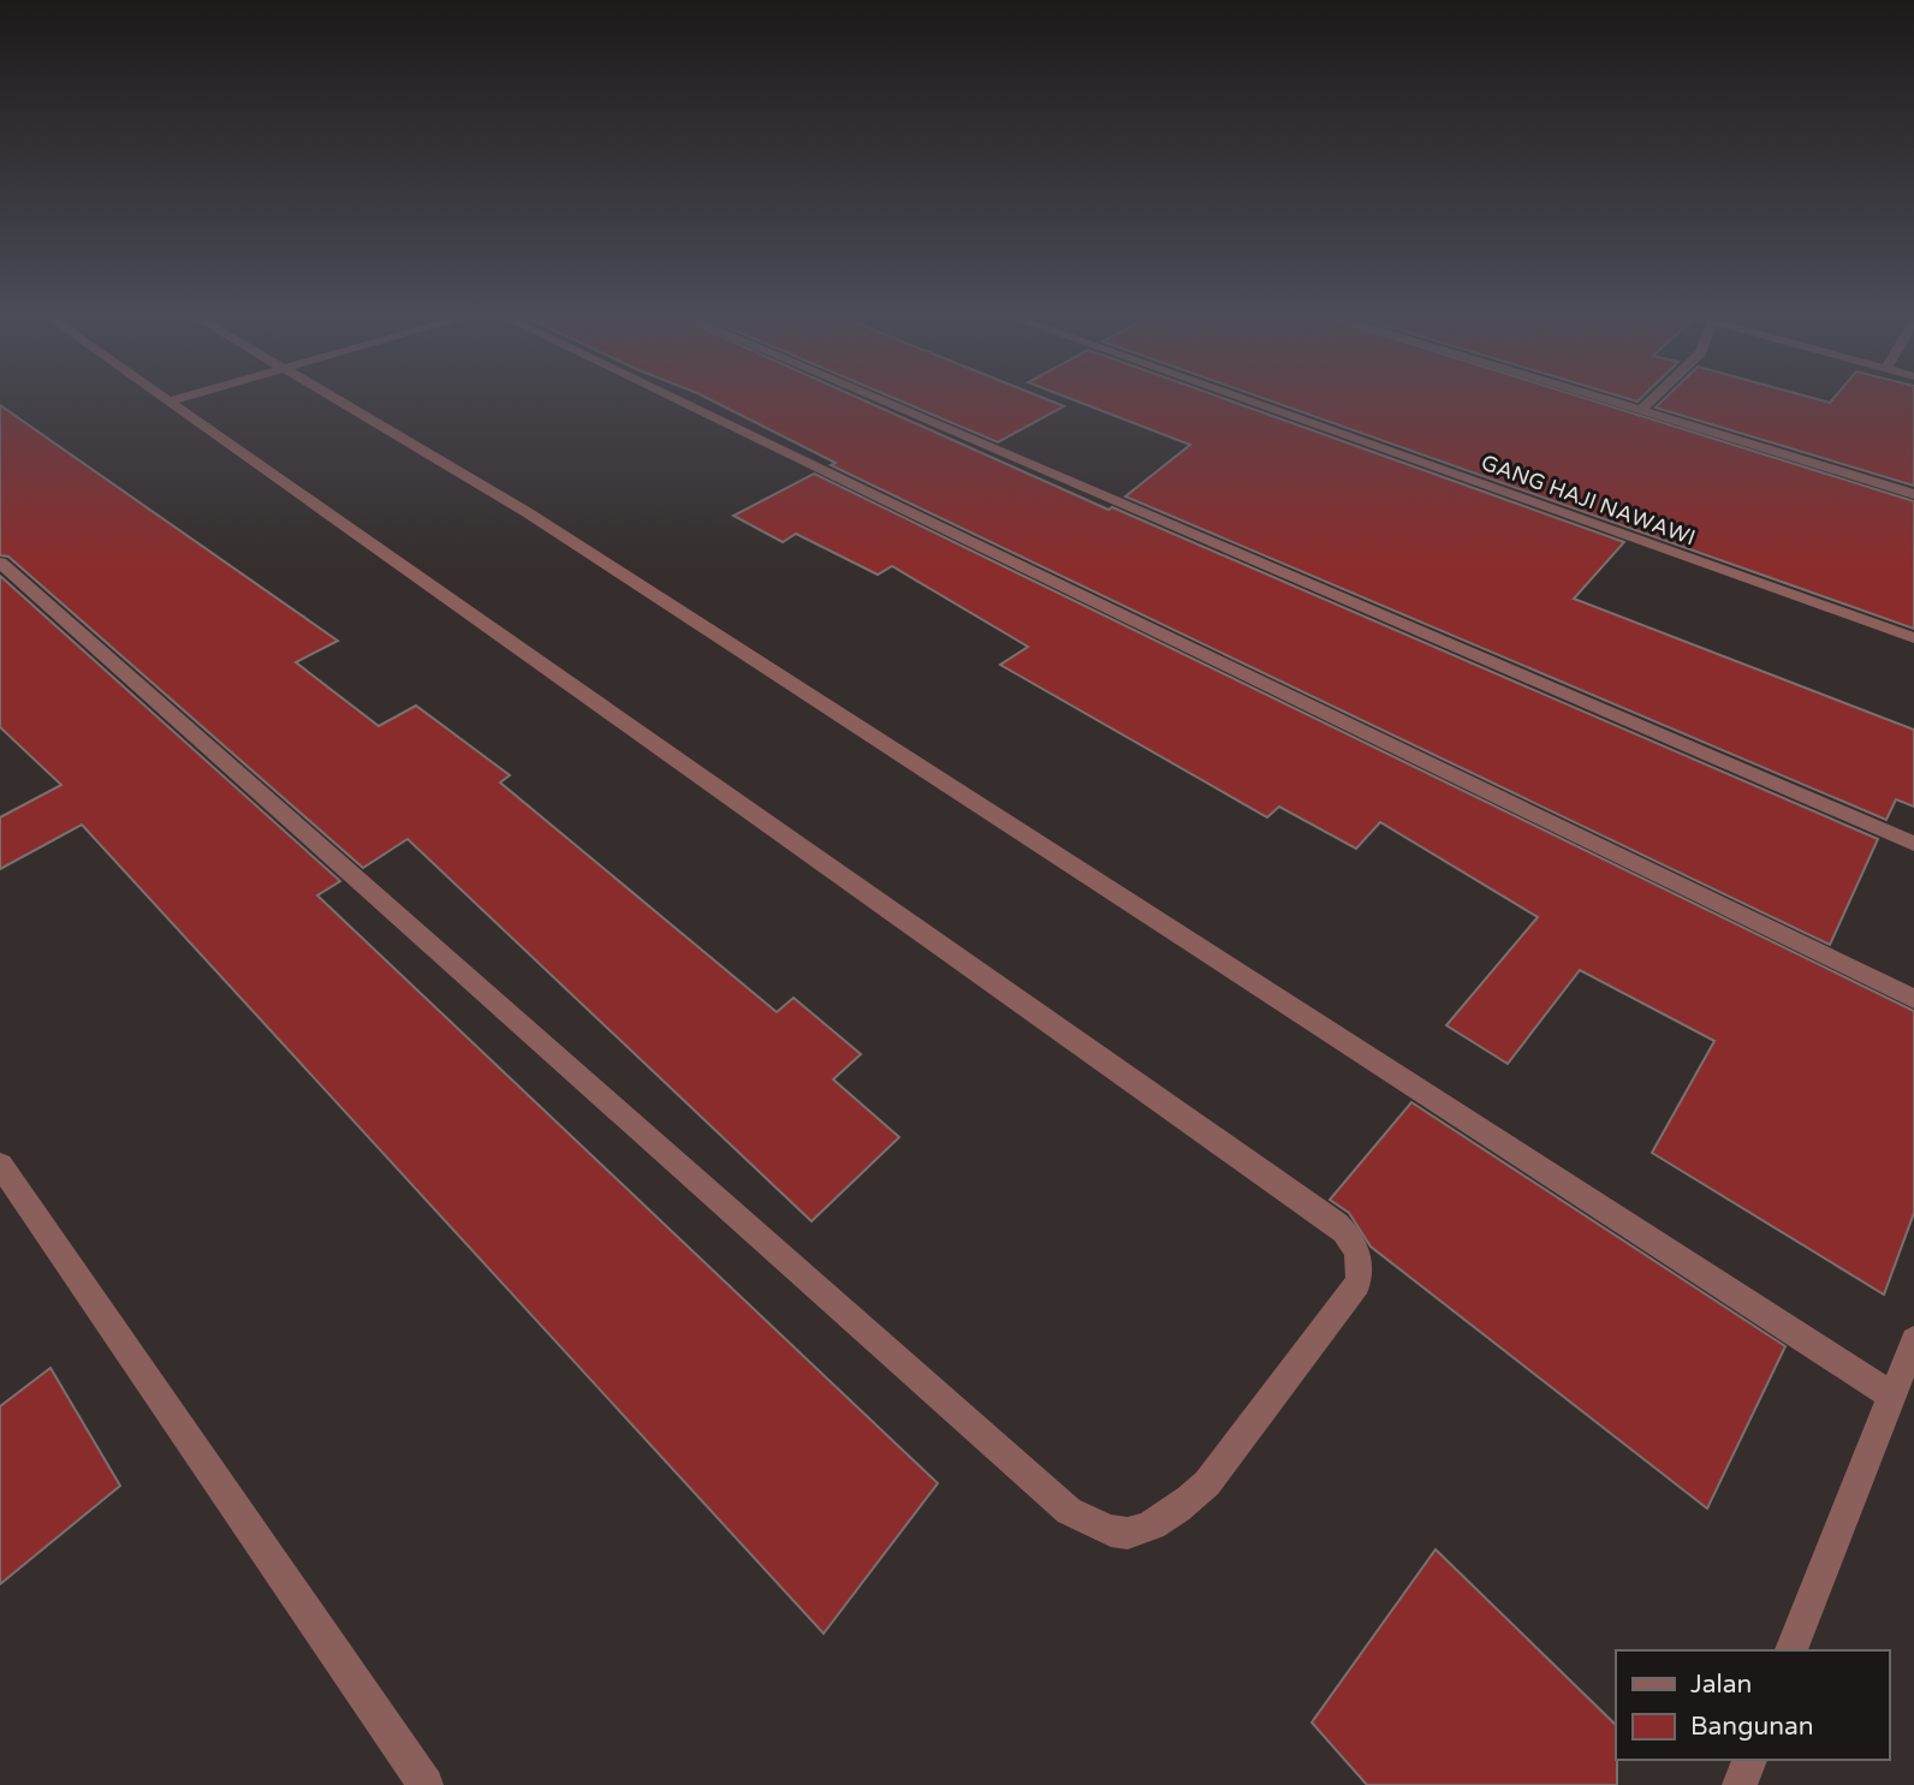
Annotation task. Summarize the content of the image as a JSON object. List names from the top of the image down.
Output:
{
  "streets": {
    "street": ["GANG HAJI NAWAWI"]
  },
  "legend": ["Jalan", "Bangunan"]
}
